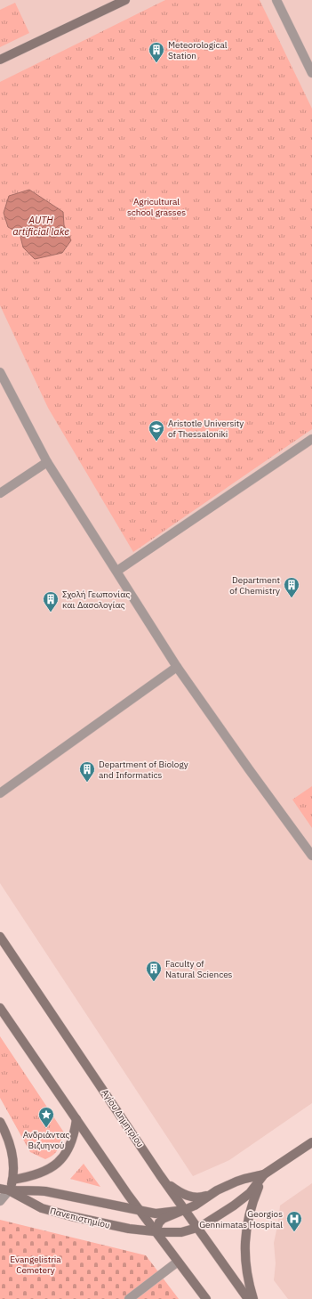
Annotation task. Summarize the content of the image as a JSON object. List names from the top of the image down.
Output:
{
  "streets": {
    "main road": ["Αγίου Δημητρίου", "Πανεπιστημίου"]
  },
  "crossings": [
    ["Αγίου Δημητρίου", "Πανεπιστημίου"]
  ],
  "water": ["AUTH artificial lake"],
  "parks": ["Agricultural school grasses", "Evangelistria Cemetery"],
  "places": {
    "building": [
      "Meteorological Station",
      "Department of Chemistry",
      "Σχολή Γεωπονίας και Δασολογίας",
      "Department of Biology and Informatics",
      "Faculty of Natural Sciences"
    ],
    "school or university": ["Aristotle University of Thessaloniki"],
    "place": ["Ανδριάντας Βιζυηνού"],
    "hospital": ["Georgios Gennimatas Hospital"]
  }
}
